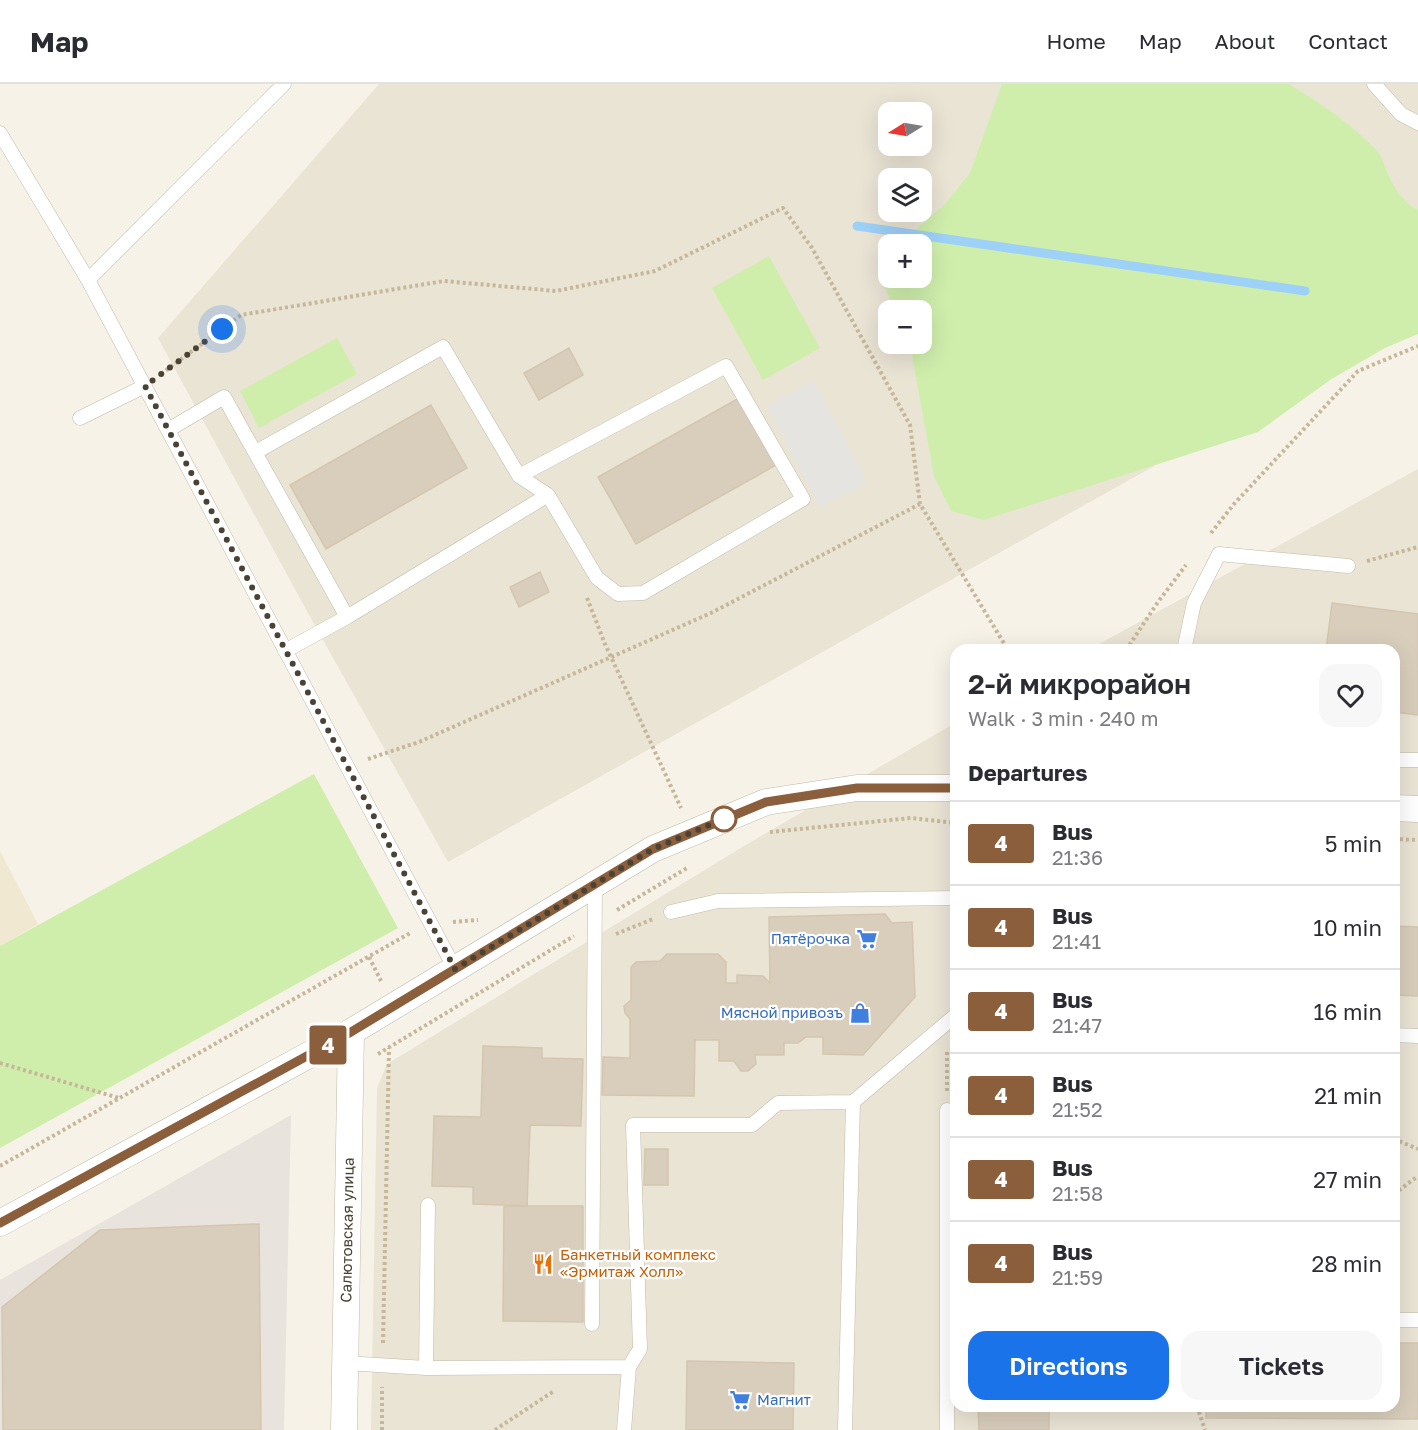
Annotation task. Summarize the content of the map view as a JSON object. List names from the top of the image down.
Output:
{
  "streets": {
    "street": ["Салютовская улица"]
  },
  "places": {
    "supermarket": ["Пятёрочка", "Магнит"],
    "shop": ["Мясной привозъ"],
    "restaurant": ["Банкетный комплекс «Эрмитаж Холл»"]
  },
  "lines": ["bus line 4"],
  "north": "left",
  "page": {
    "header": "Map",
    "nav": [
      "Home",
      "Map",
      "About",
      "Contact"
    ],
    "on_map": "4",
    "map_buttons": ["+", "−"],
    "heading": [
      ["2-й микрорайон", "Walk · 3 min · 240 m"],
      "Departures"
    ],
    "list": [
      {
        "mark": "4",
        "name": "Bus",
        "note": "21:36",
        "value": "5 min"
      },
      {
        "mark": "4",
        "name": "Bus",
        "note": "21:41",
        "value": "10 min"
      },
      {
        "mark": "4",
        "name": "Bus",
        "note": "21:47",
        "value": "16 min"
      },
      {
        "mark": "4",
        "name": "Bus",
        "note": "21:52",
        "value": "21 min"
      },
      {
        "mark": "4",
        "name": "Bus",
        "note": "21:58",
        "value": "27 min"
      },
      {
        "mark": "4",
        "name": "Bus",
        "note": "21:59",
        "value": "28 min"
      }
    ],
    "buttons": ["Directions", "Tickets"]
  }
}
